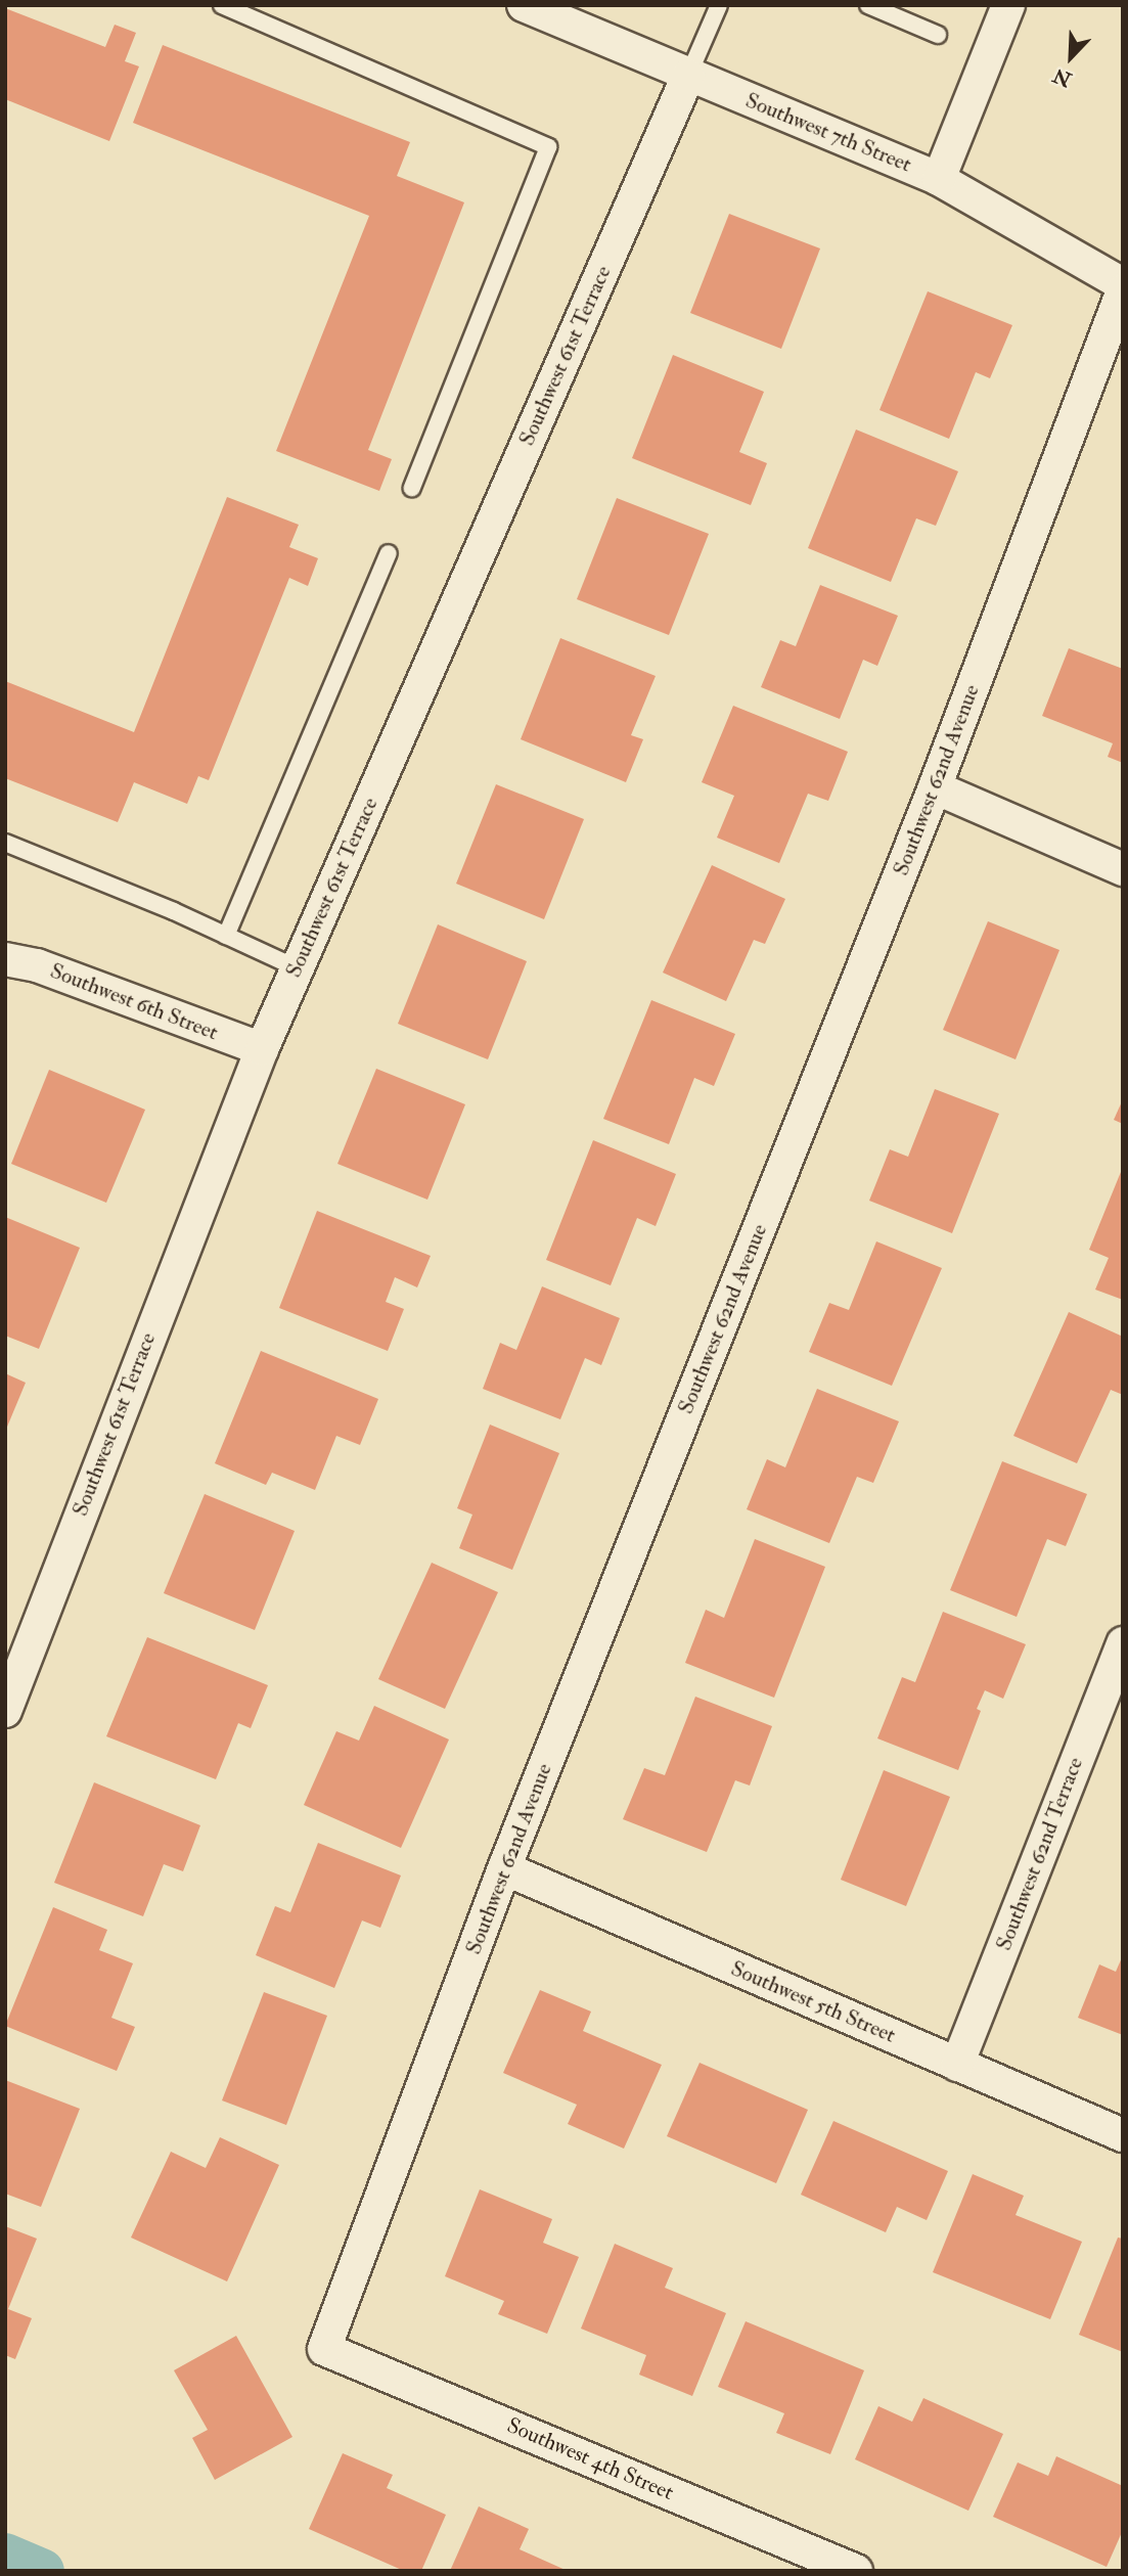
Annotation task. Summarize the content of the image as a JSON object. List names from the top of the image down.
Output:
{
  "streets": {
    "street": [
      "Southwest 7th Street",
      "Southwest 61st Terrace",
      "Southwest 62nd Avenue",
      "Southwest 6th Street",
      "Southwest 62nd Terrace",
      "Southwest 5th Street",
      "Southwest 4th Street"
    ]
  },
  "crossings": [
    ["Southwest 7th Street", "Southwest 61st Terrace"],
    ["Southwest 61st Terrace", "Southwest 6th Street"],
    ["Southwest 62nd Avenue", "Southwest 5th Street"],
    ["Southwest 62nd Avenue", "Southwest 4th Street"],
    ["Southwest 62nd Terrace", "Southwest 5th Street"]
  ],
  "north": "bottom left"
}
